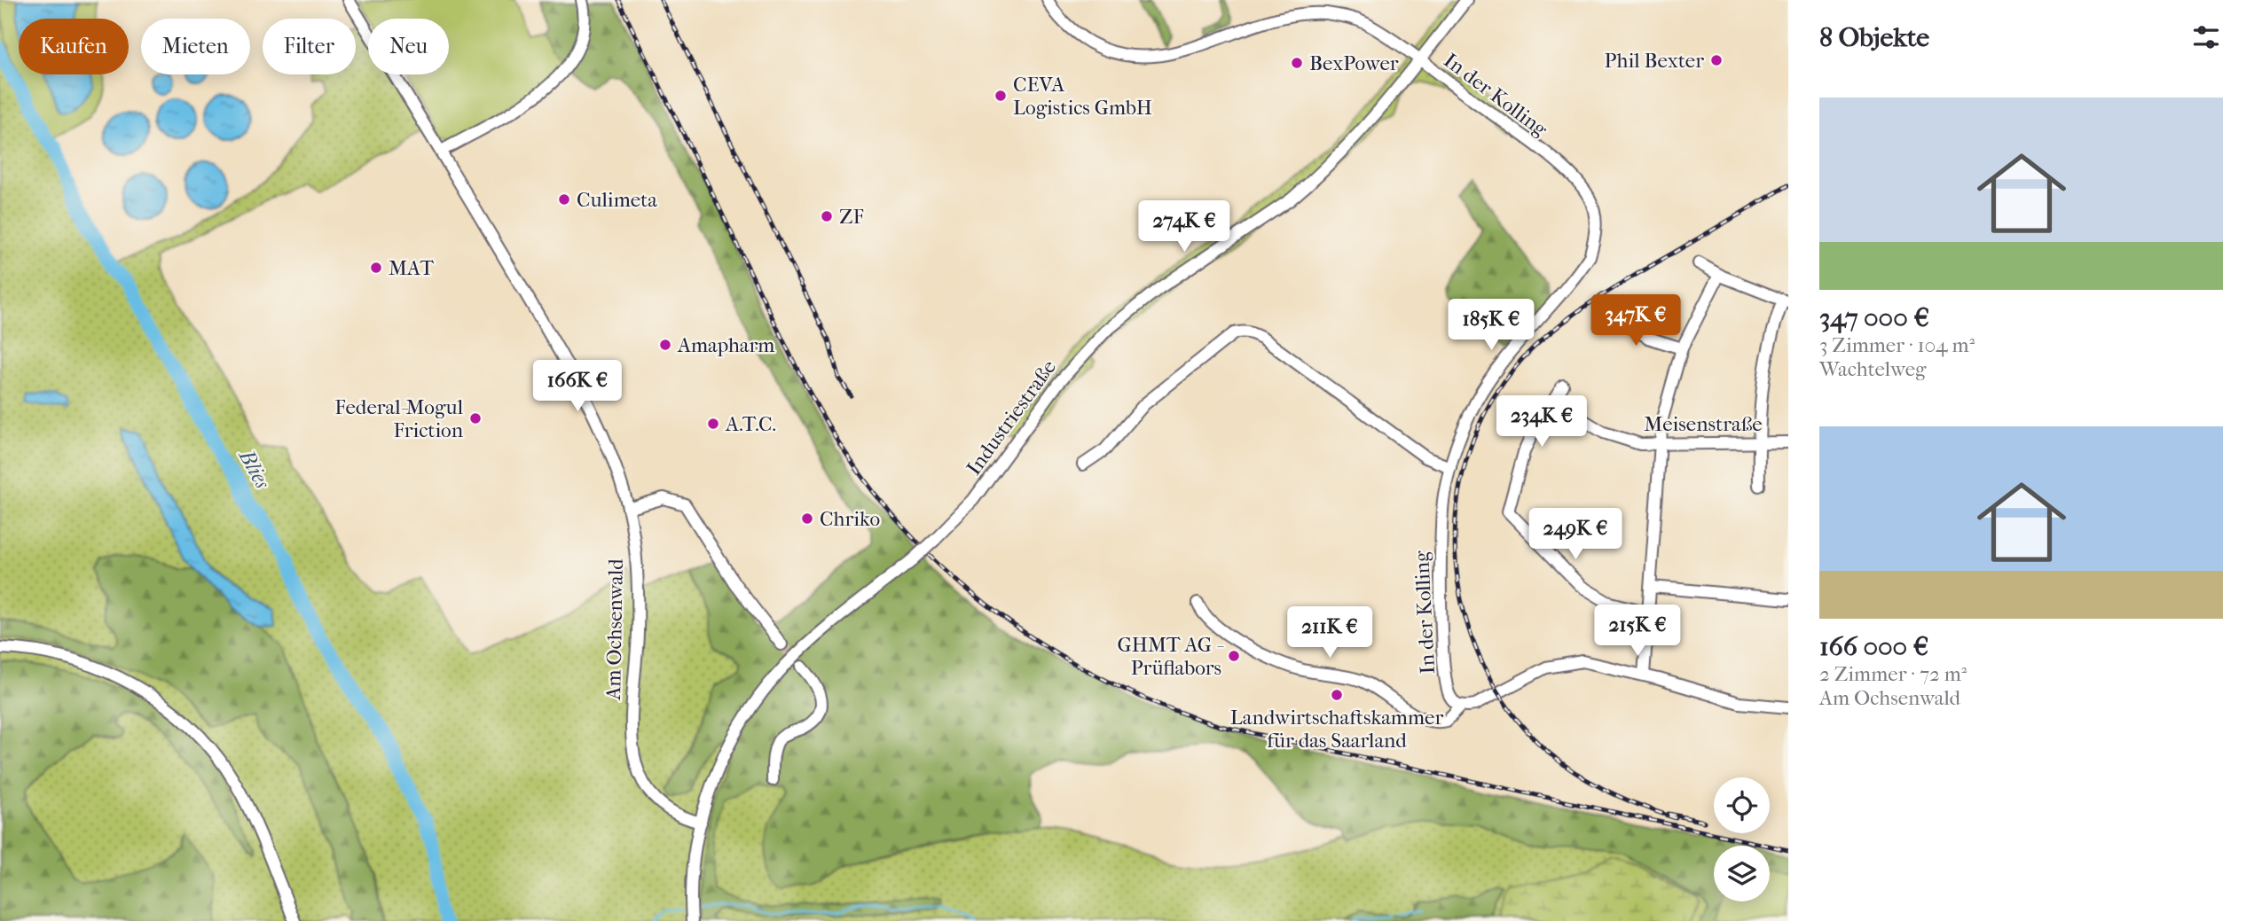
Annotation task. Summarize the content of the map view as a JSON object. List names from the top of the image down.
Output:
{
  "streets": {
    "street": [
      "In der Kolling",
      "Industriestraße",
      "Meisenstraße",
      "Am Ochsenwald"
    ]
  },
  "crossings": [
    ["In der Kolling", "Industriestraße"],
    ["Industriestraße", "Am Ochsenwald"]
  ],
  "water": ["Blies"],
  "places": [
    "Phil Bexter",
    "BexPower",
    "CEVA Logistics GmbH",
    "Culimeta",
    "ZF",
    "MAT",
    "Amapharm",
    "Federal-Mogul Friction",
    "A.T.C.",
    "Chriko",
    "GHMT AG - Prüflabors",
    "Landwirtschaftskammer für das Saarland"
  ],
  "page": {
    "heading": "8 Objekte",
    "chip": [
      "Kaufen",
      "Mieten",
      "Filter",
      "Neu"
    ],
    "list": [
      {
        "name": "347 000 €",
        "note": "3 Zimmer · 104 m² · Wachtelweg"
      },
      {
        "name": "166 000 €",
        "note": "2 Zimmer · 72 m² · Am Ochsenwald"
      }
    ],
    "price": [
      "274K €",
      "347K €",
      "185K €",
      "166K €",
      "234K €",
      "249K €",
      "215K €",
      "211K €"
    ]
  }
}
